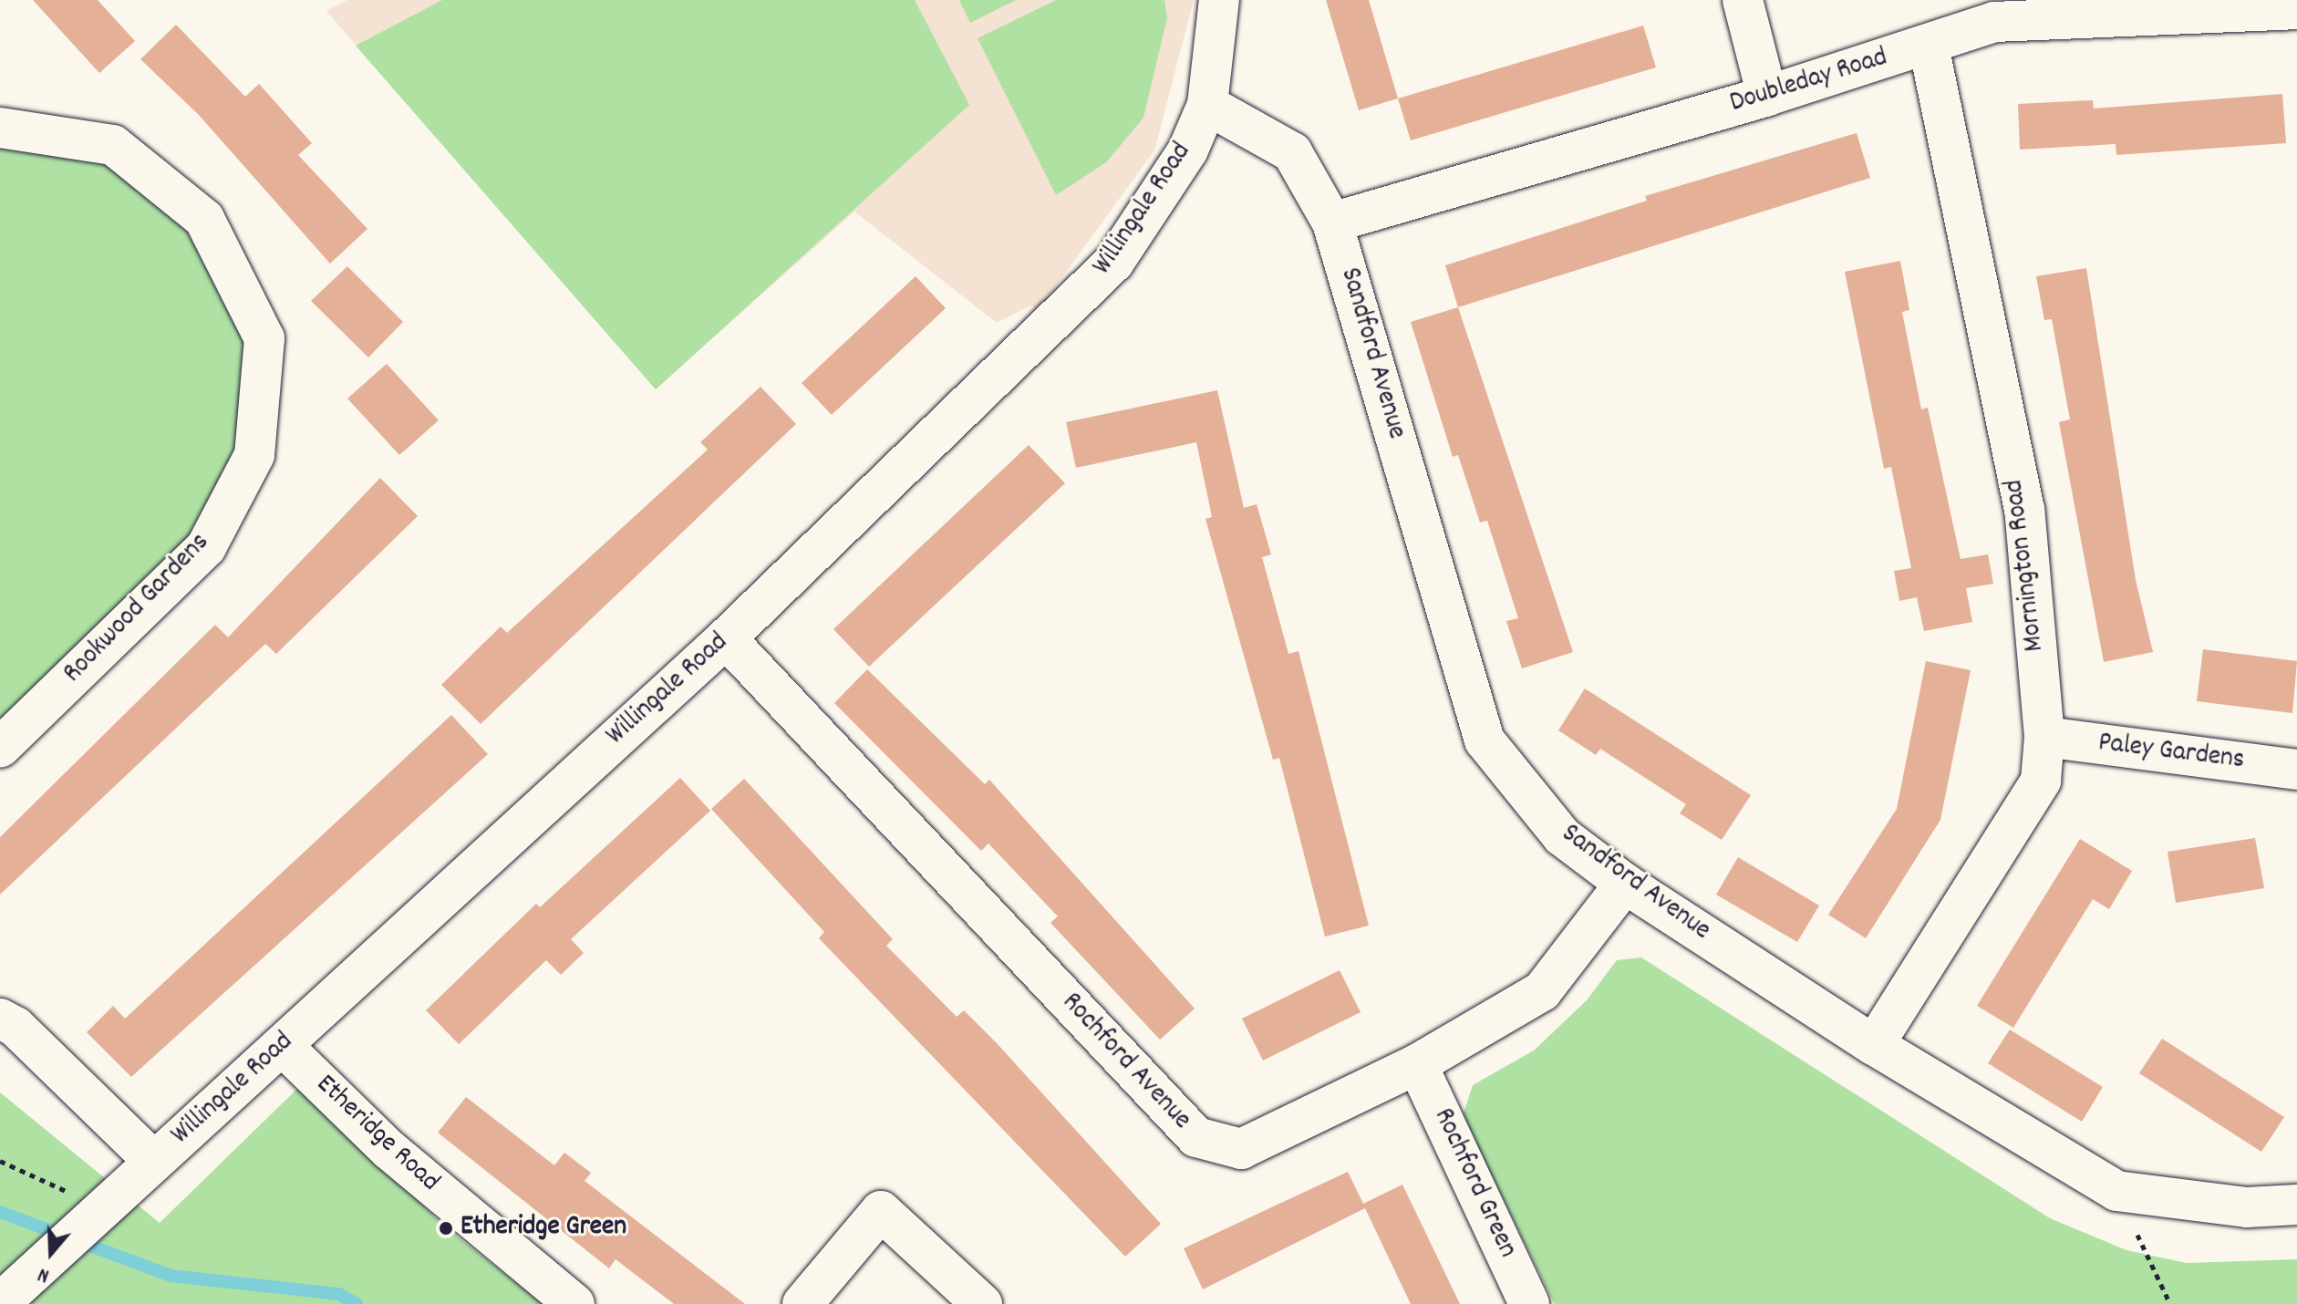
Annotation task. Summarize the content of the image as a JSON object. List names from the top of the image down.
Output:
{
  "streets": {
    "street": [
      "Doubleday Road",
      "Willingale Road",
      "Sandford Avenue",
      "Mornington Road",
      "Rookwood Gardens",
      "Paley Gardens",
      "Rochford Avenue",
      "Etheridge Road",
      "Rochford Green"
    ]
  },
  "crossings": [
    ["Doubleday Road", "Sandford Avenue"],
    ["Doubleday Road", "Mornington Road"],
    ["Willingale Road", "Sandford Avenue"],
    ["Willingale Road", "Rochford Avenue"],
    ["Willingale Road", "Etheridge Road"],
    ["Sandford Avenue", "Mornington Road"],
    ["Sandford Avenue", "Rochford Avenue"],
    ["Mornington Road", "Paley Gardens"],
    ["Rochford Avenue", "Rochford Green"]
  ],
  "places": ["Etheridge Green"],
  "north": "bottom"
}
